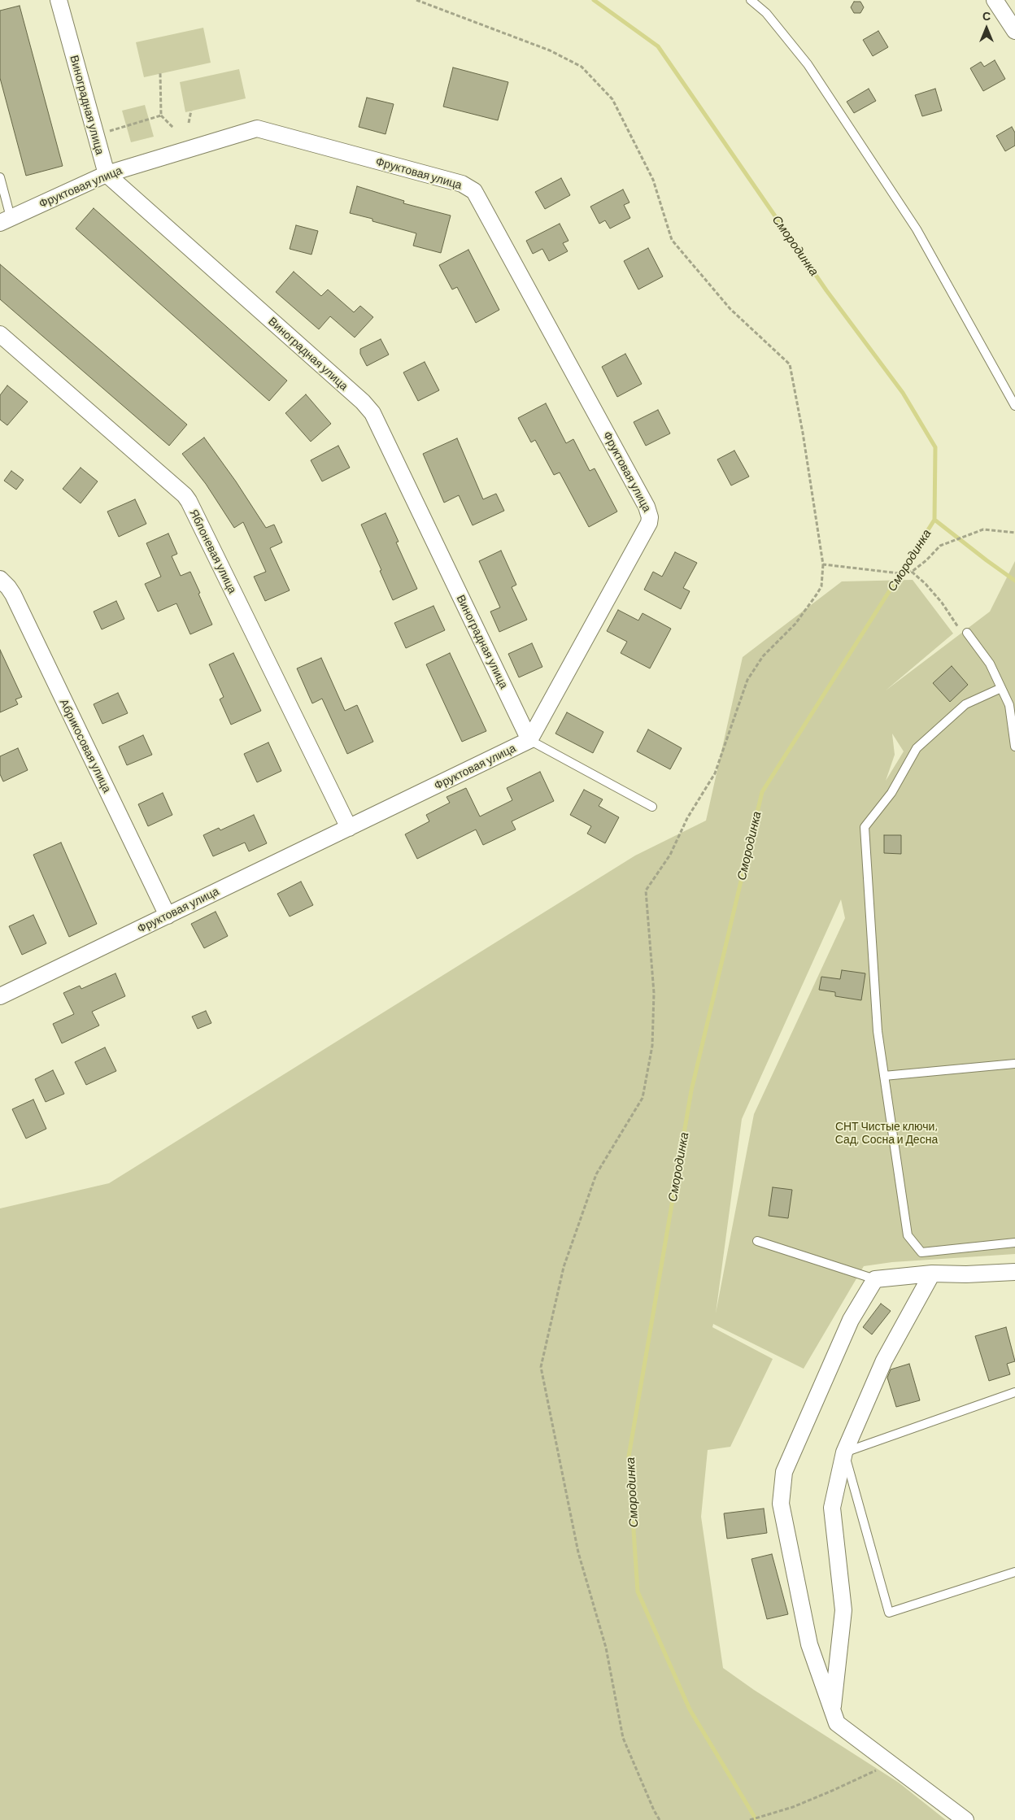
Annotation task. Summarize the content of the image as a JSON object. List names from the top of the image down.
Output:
{
  "streets": {
    "street": [
      "Виноградная улица",
      "Фруктовая улица",
      "Яблоневая улица",
      "Абрикосовая улица"
    ]
  },
  "crossings": [
    ["Виноградная улица", "Фруктовая улица"],
    ["Фруктовая улица", "Яблоневая улица"],
    ["Фруктовая улица", "Абрикосовая улица"]
  ],
  "water": ["Смородинка"],
  "parks": ["СНТ Чистые ключи, Сад, Сосна и Десна"],
  "north": "top"
}
